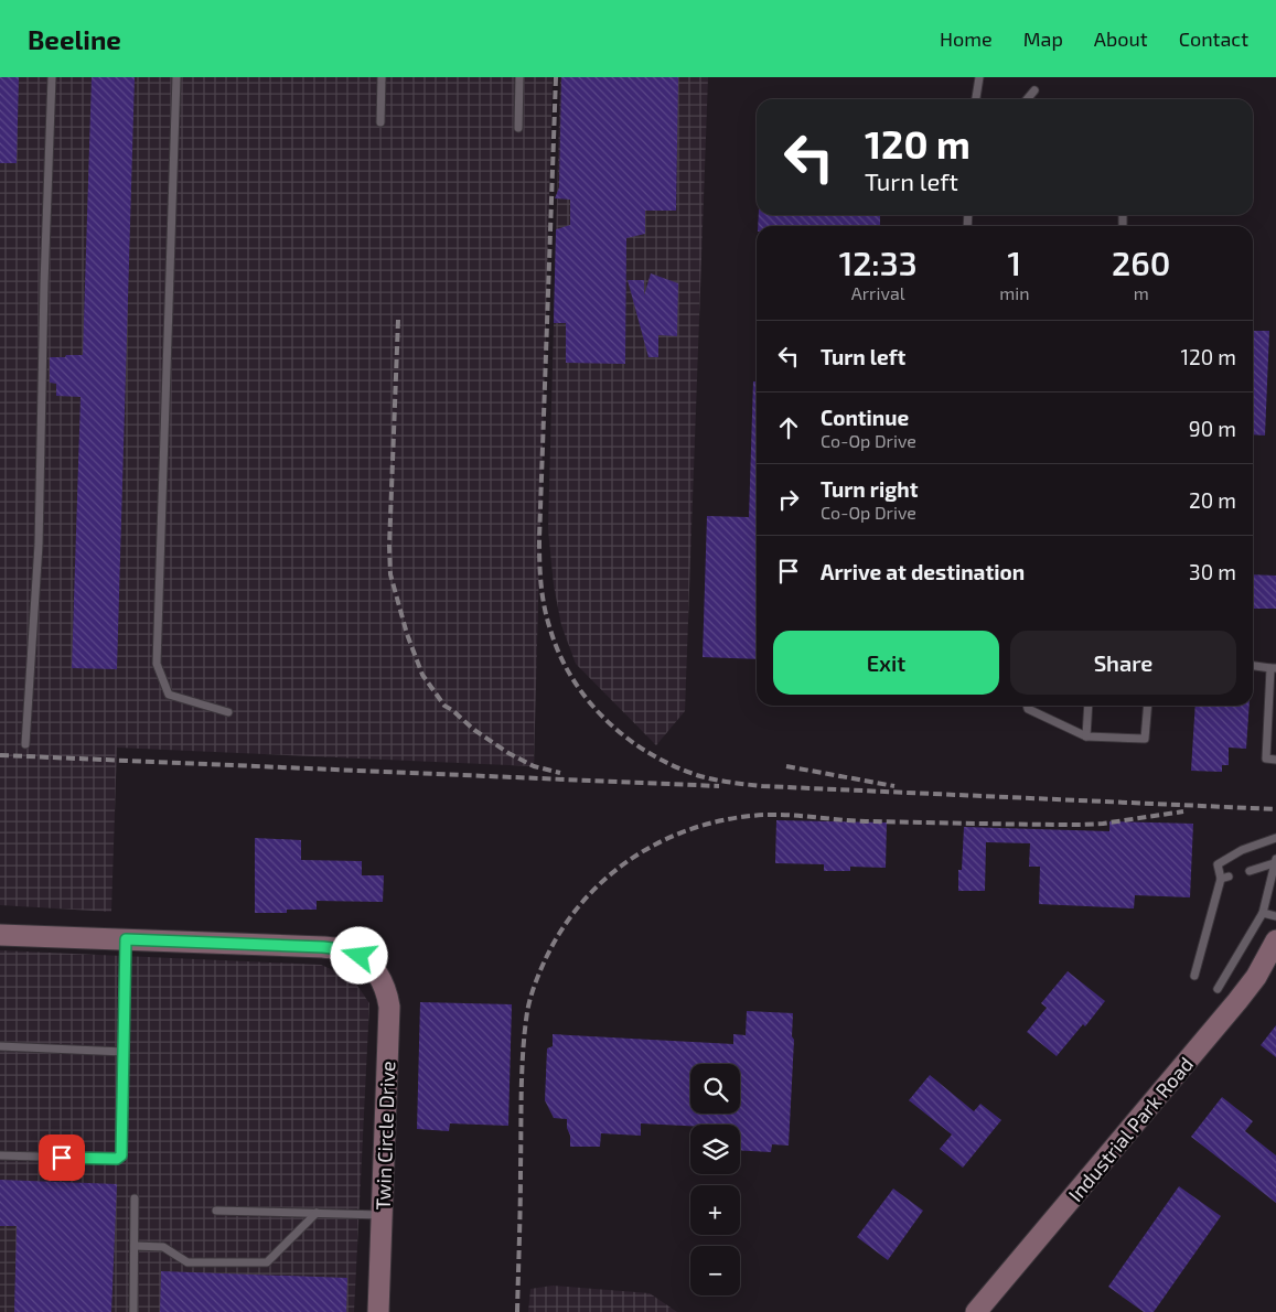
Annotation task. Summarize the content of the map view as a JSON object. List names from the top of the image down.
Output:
{
  "streets": {
    "street": ["Industrial Park Road", "Twin Circle Drive"]
  },
  "page": {
    "header": "Beeline",
    "nav": [
      "Home",
      "Map",
      "About",
      "Contact"
    ],
    "turn": ["120 m", "Turn left"],
    "eta": [
      "12:33",
      "Arrival",
      "1",
      "min",
      "260",
      "m"
    ],
    "list": [
      {
        "name": "Turn left",
        "value": "120 m"
      },
      {
        "name": "Continue",
        "note": "Co-Op Drive",
        "value": "90 m"
      },
      {
        "name": "Turn right",
        "note": "Co-Op Drive",
        "value": "20 m"
      },
      {
        "name": "Arrive at destination",
        "value": "30 m"
      }
    ],
    "buttons": ["Exit", "Share"],
    "map_buttons": ["+", "−"]
  }
}
